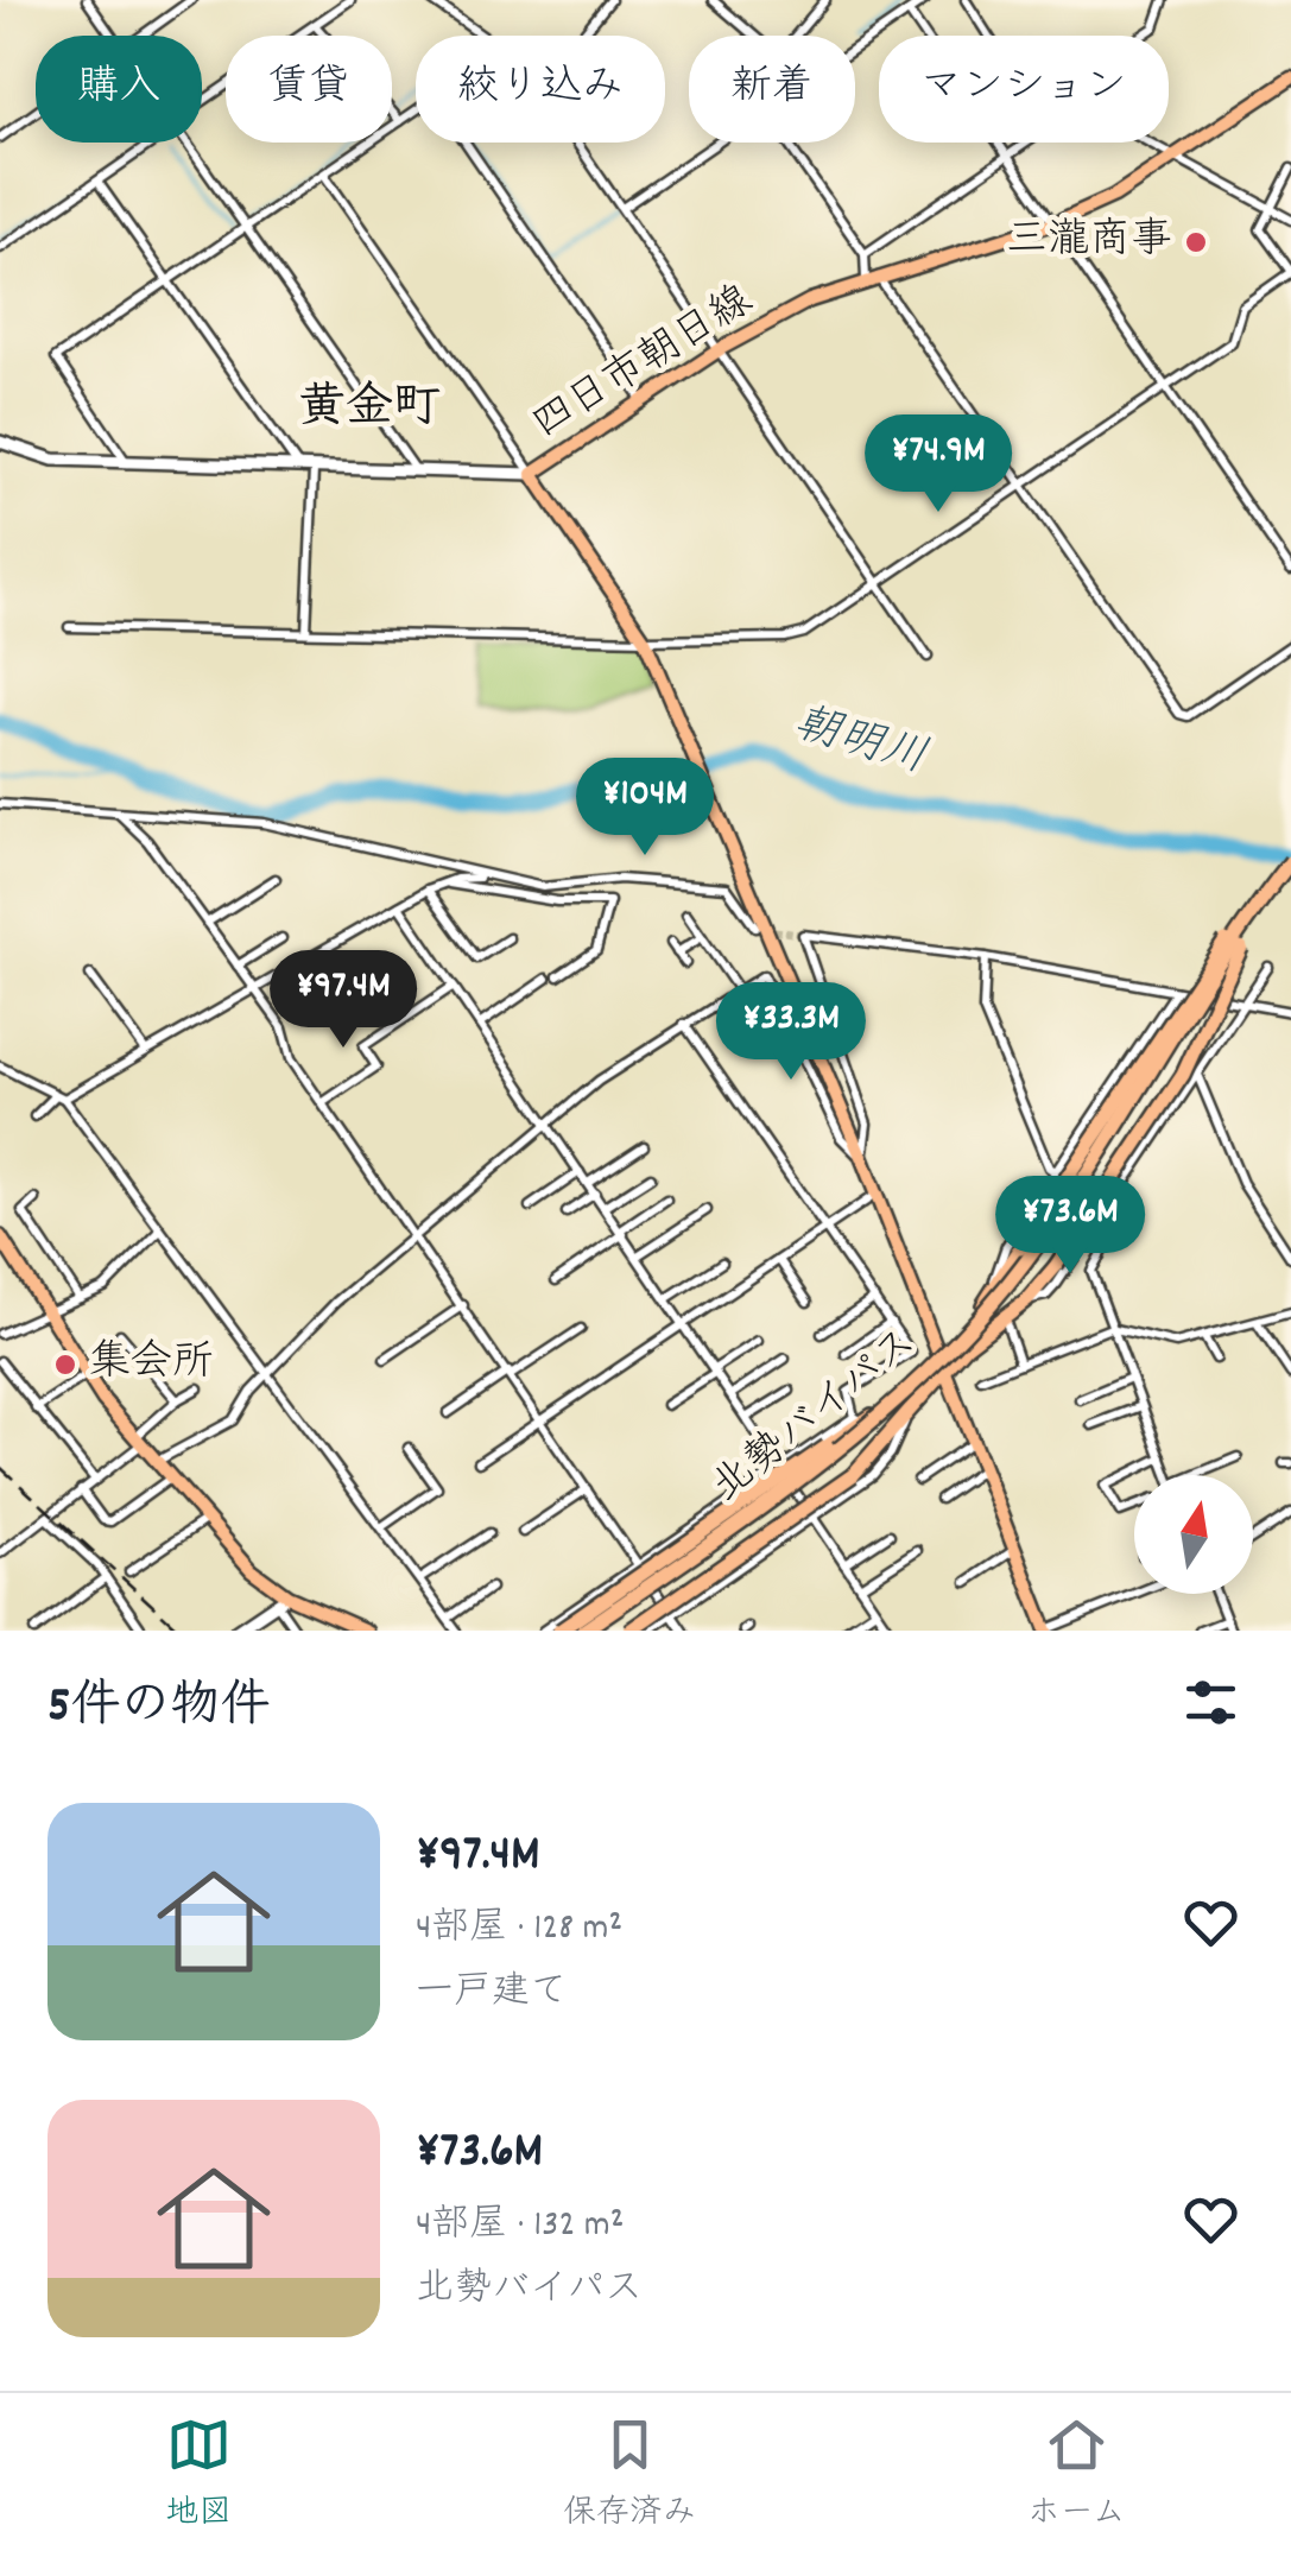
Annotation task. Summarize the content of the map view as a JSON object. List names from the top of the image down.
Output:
{
  "streets": {
    "highway": ["北勢バイパス"],
    "main road": ["四日市朝日線"]
  },
  "districts": ["黄金町"],
  "water": ["朝明川"],
  "places": ["三瀧商事", "集会所"],
  "north": "top",
  "page": {
    "chip": [
      "購入",
      "賃貸",
      "絞り込み",
      "新着",
      "マンション"
    ],
    "price": [
      "¥74.9M",
      "¥104M",
      "¥97.4M",
      "¥33.3M",
      "¥73.6M"
    ],
    "heading": "5件の物件",
    "list": [
      {
        "name": "¥97.4M",
        "note": "4部屋 · 128 m² · 一戸建て"
      },
      {
        "name": "¥73.6M",
        "note": "4部屋 · 132 m² · 北勢バイパス"
      }
    ],
    "tabs": ["地図", "保存済み", "ホーム"]
  }
}
